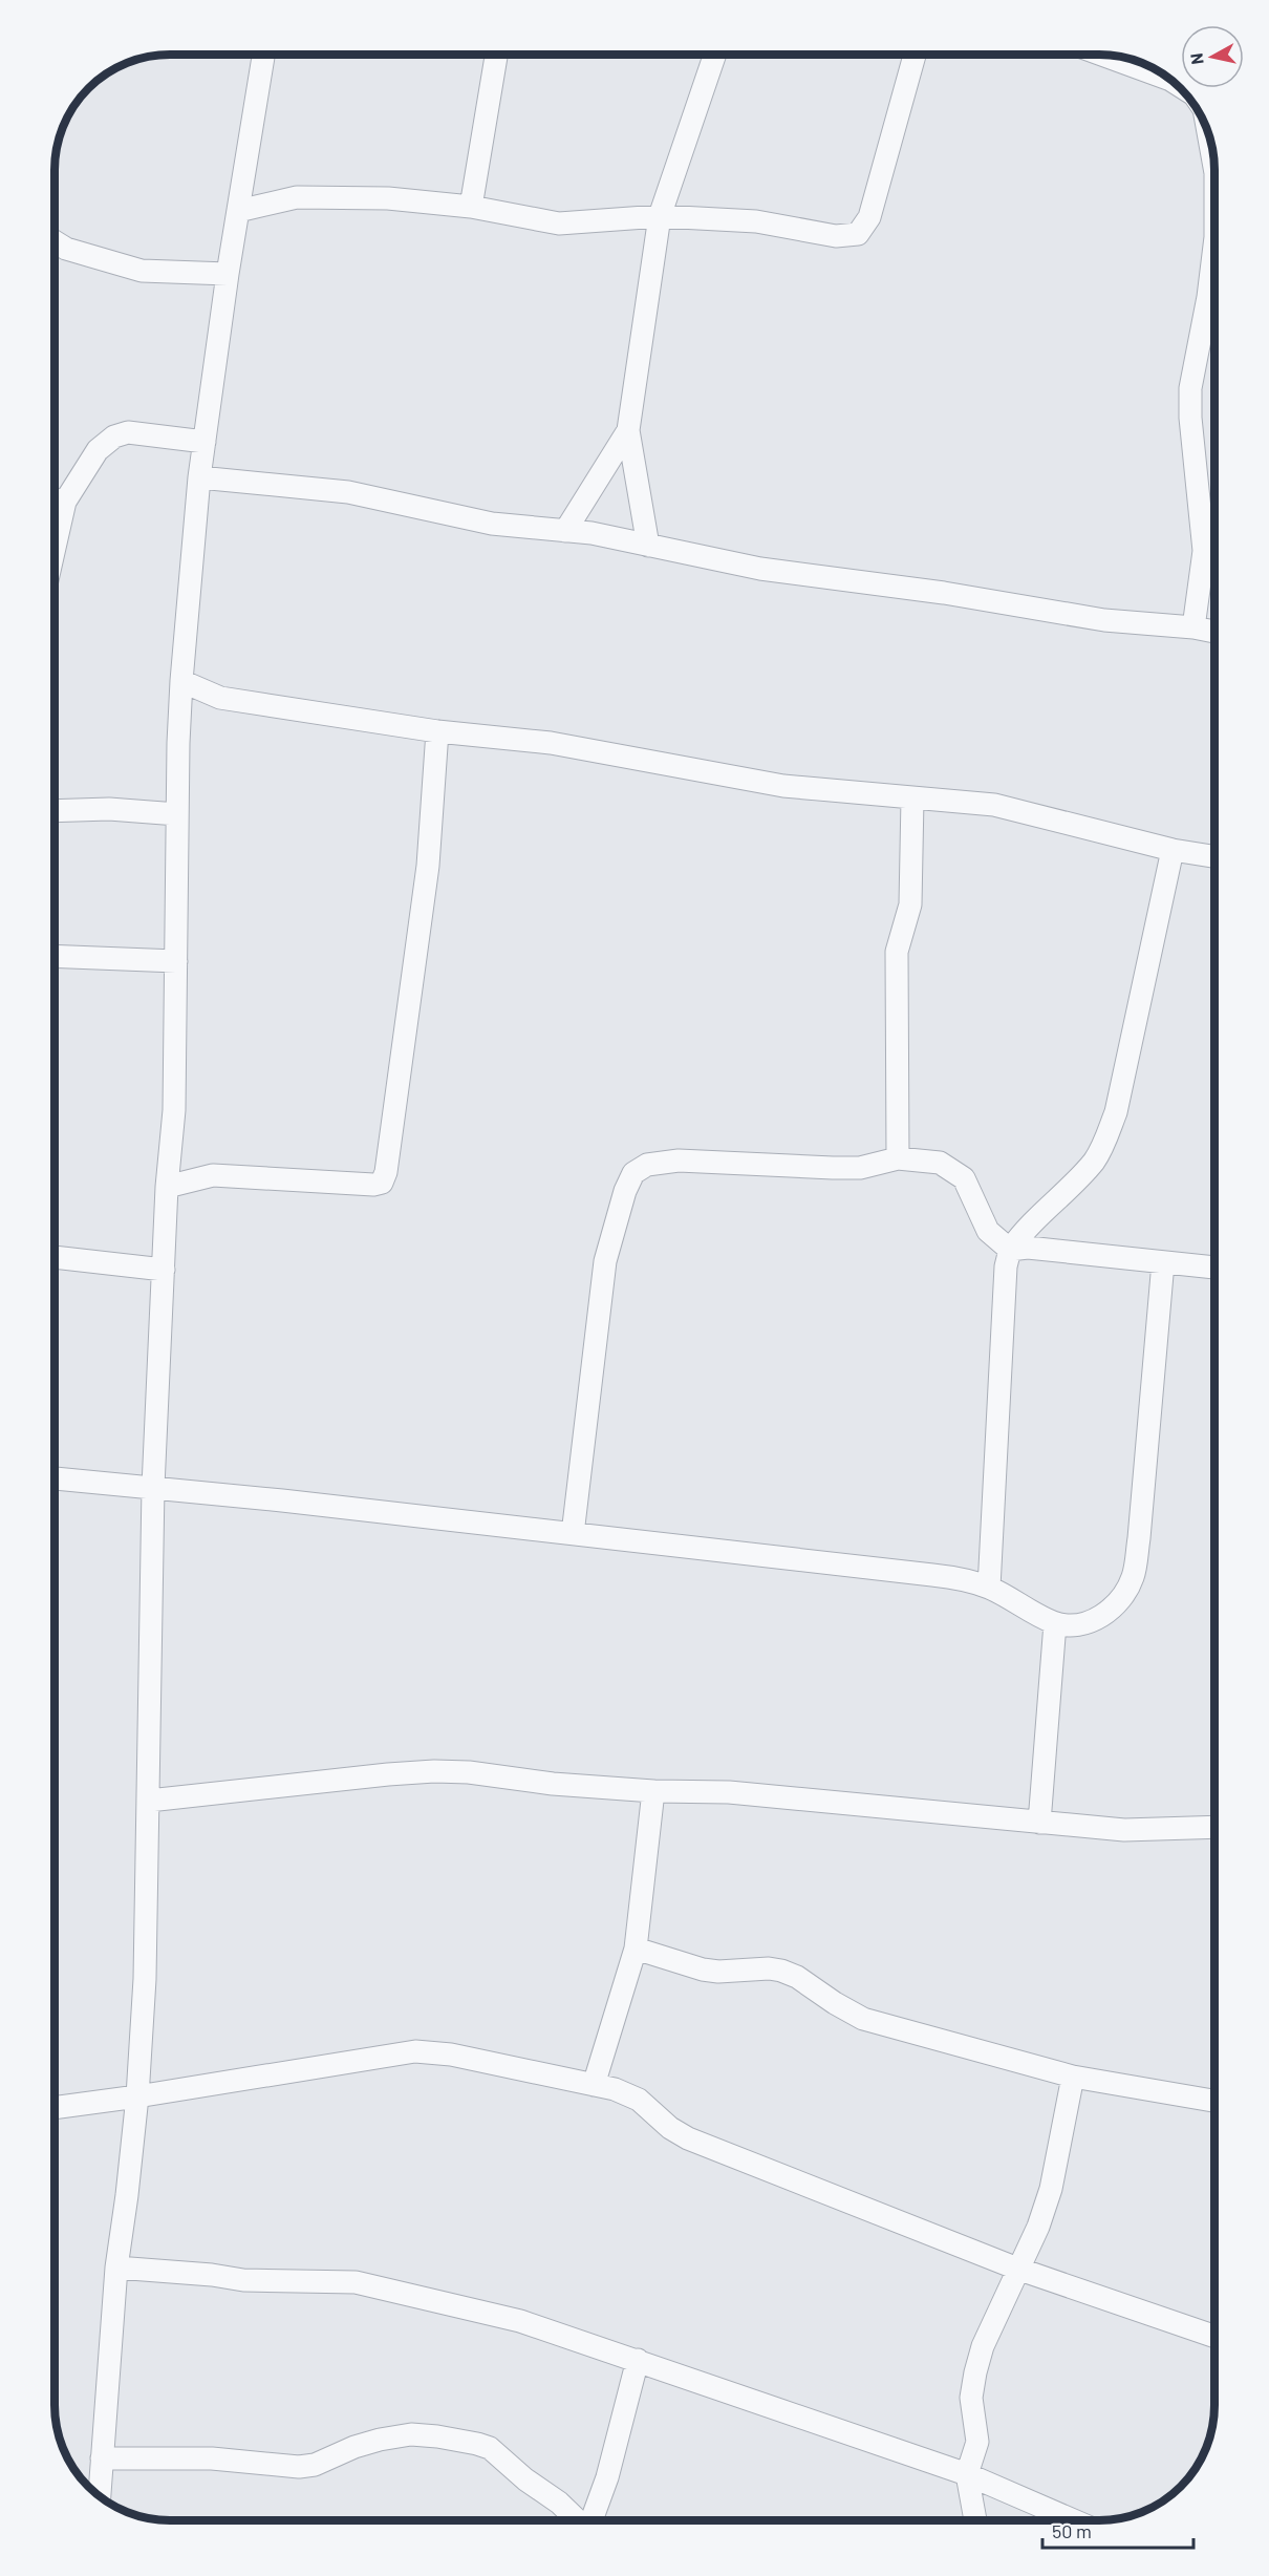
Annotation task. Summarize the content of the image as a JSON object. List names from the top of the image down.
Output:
{
  "scale_bar": "50 m",
  "north": "left"
}
